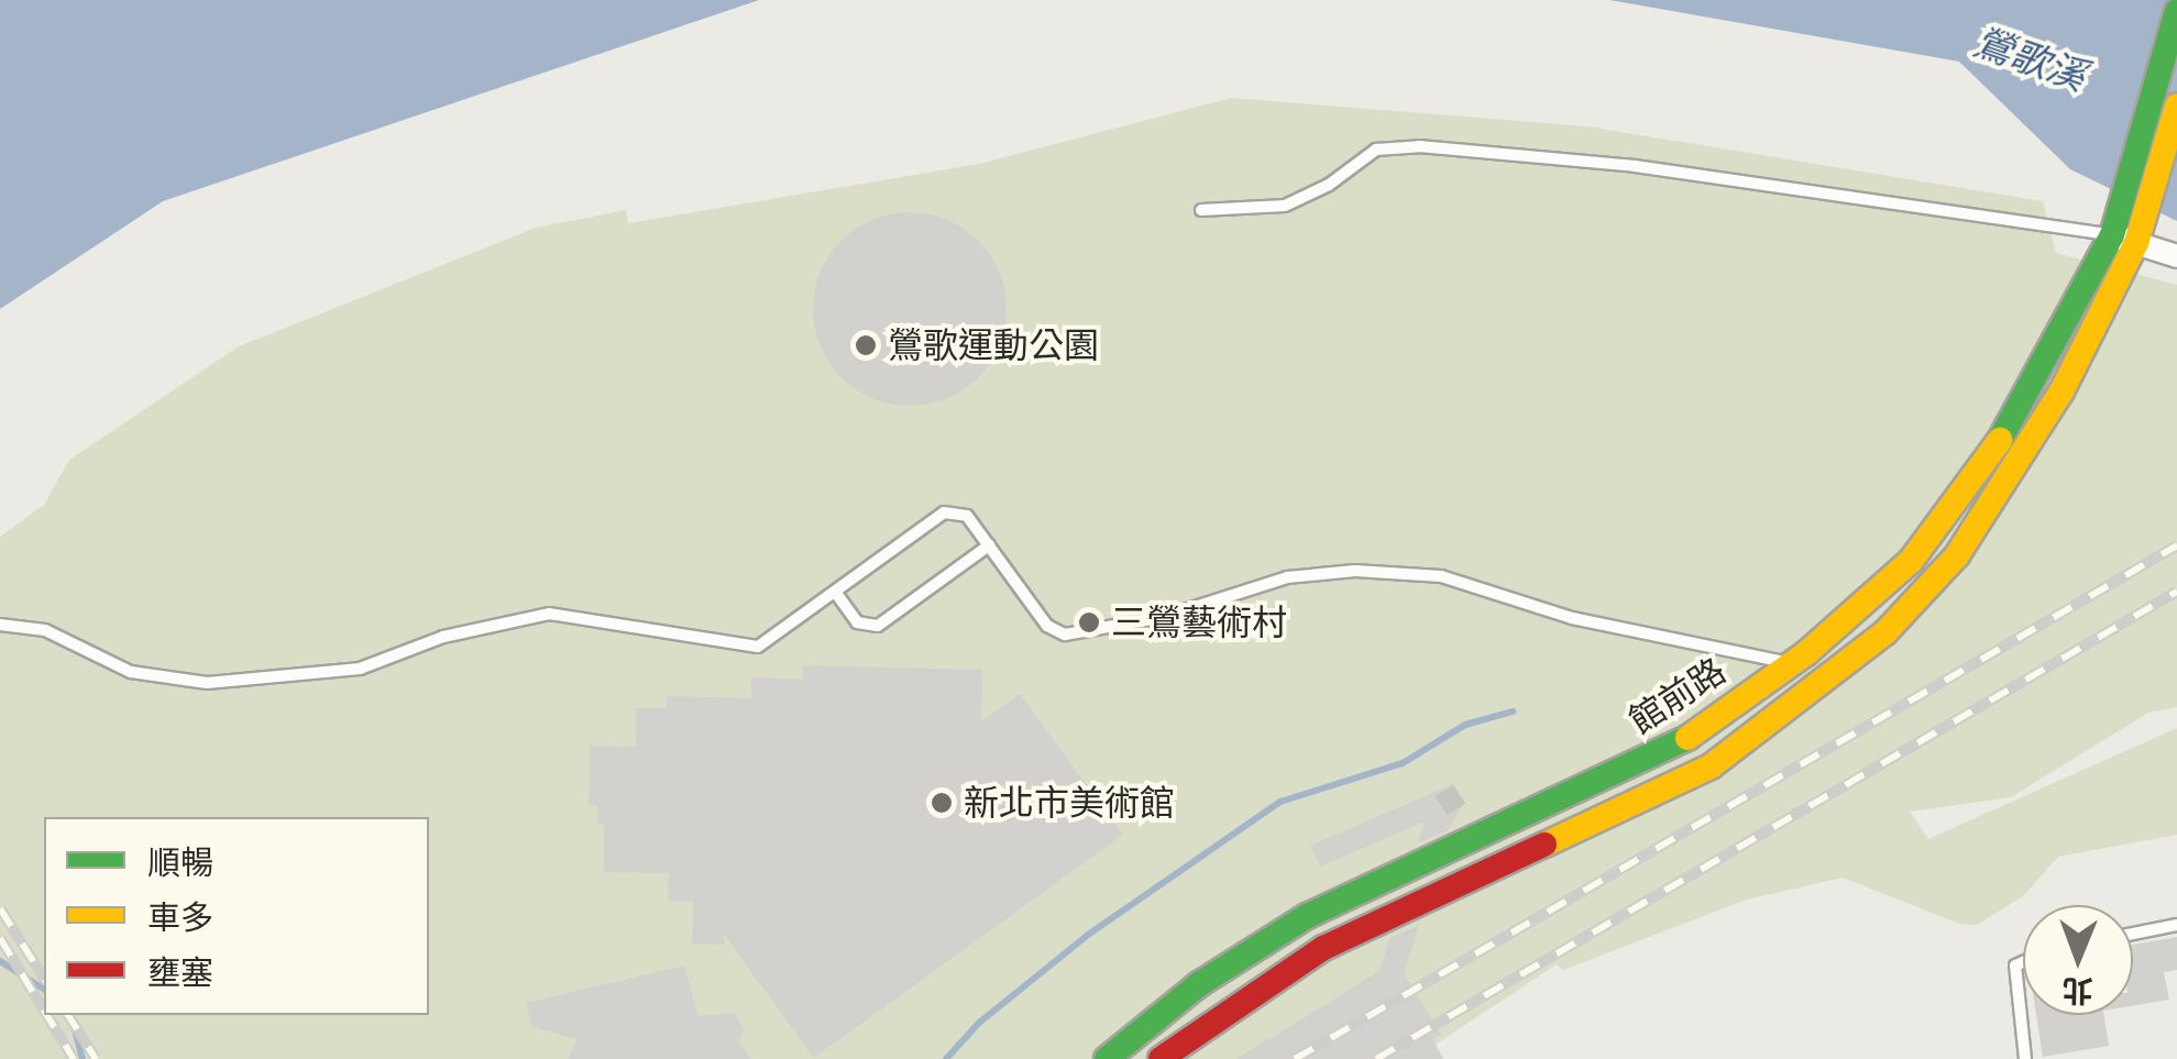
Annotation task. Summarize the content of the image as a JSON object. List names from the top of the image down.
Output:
{
  "streets": {
    "street": ["館前路"]
  },
  "water": ["鶯歌溪"],
  "places": ["鶯歌運動公園", "三鶯藝術村", "新北市美術館"],
  "legend": ["順暢", "車多", "壅塞"],
  "north": "bottom"
}
